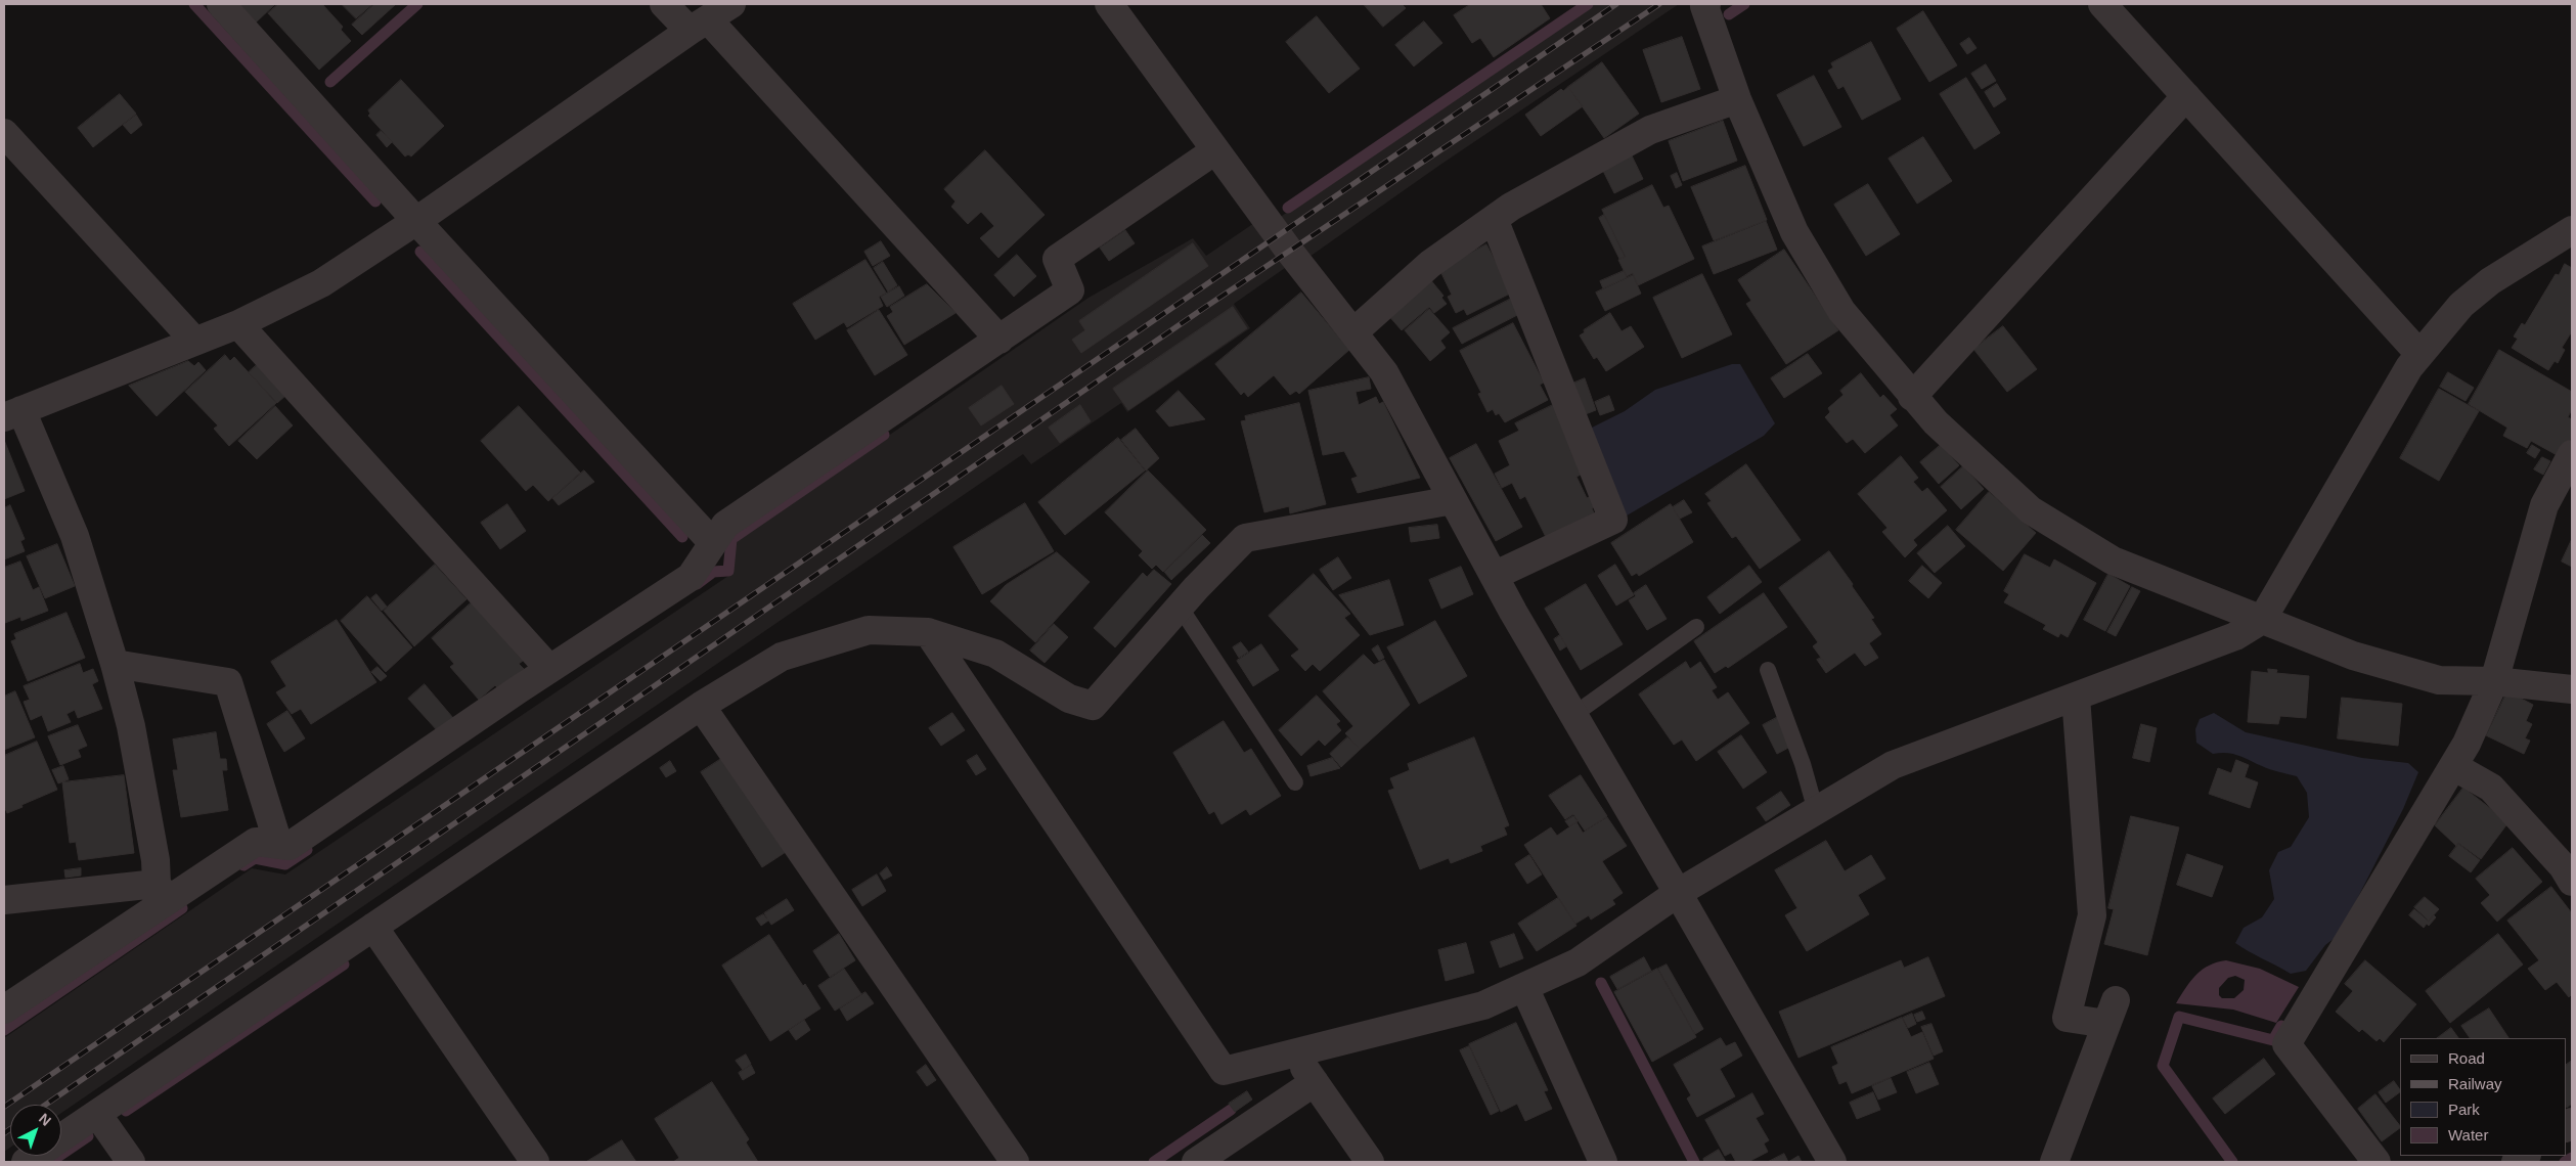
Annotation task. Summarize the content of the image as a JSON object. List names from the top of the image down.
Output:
{
  "legend": [
    "Road",
    "Railway",
    "Park",
    "Water"
  ],
  "north": "top right"
}
